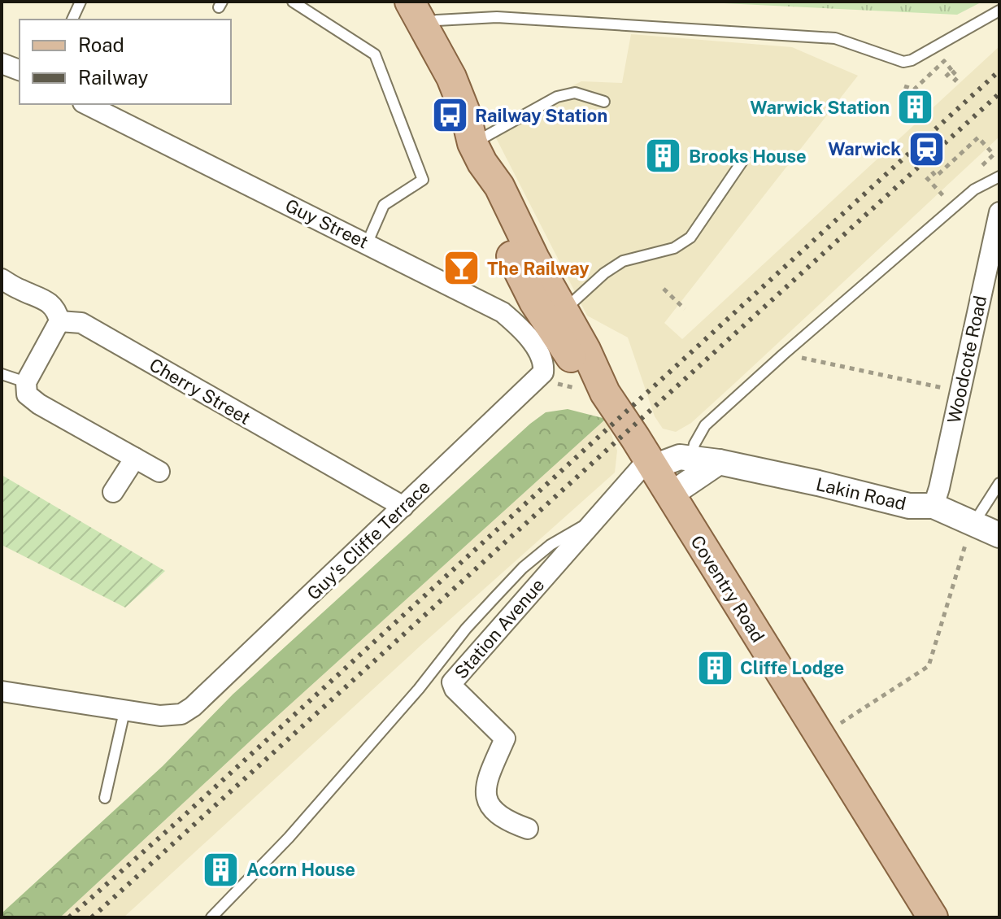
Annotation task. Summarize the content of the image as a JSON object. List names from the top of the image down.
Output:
{
  "streets": {
    "main road": ["Coventry Road"],
    "street": [
      "Guy Street",
      "Woodcote Road",
      "Cherry Street",
      "Lakin Road",
      "Guy's Cliffe Terrace",
      "Station Avenue"
    ]
  },
  "crossings": [
    ["Guy Street", "Guy's Cliffe Terrace"],
    ["Woodcote Road", "Lakin Road"],
    ["Cherry Street", "Guy's Cliffe Terrace"],
    ["Lakin Road", "Coventry Road"],
    ["Lakin Road", "Station Avenue"],
    ["Coventry Road", "Station Avenue"]
  ],
  "places": {
    "building": [
      "Warwick Station",
      "Brooks House",
      "Cliffe Lodge",
      "Acorn House"
    ],
    "bus stop": ["Railway Station"],
    "station": ["Warwick"],
    "bar": ["The Railway"]
  },
  "legend": ["Road", "Railway"]
}
